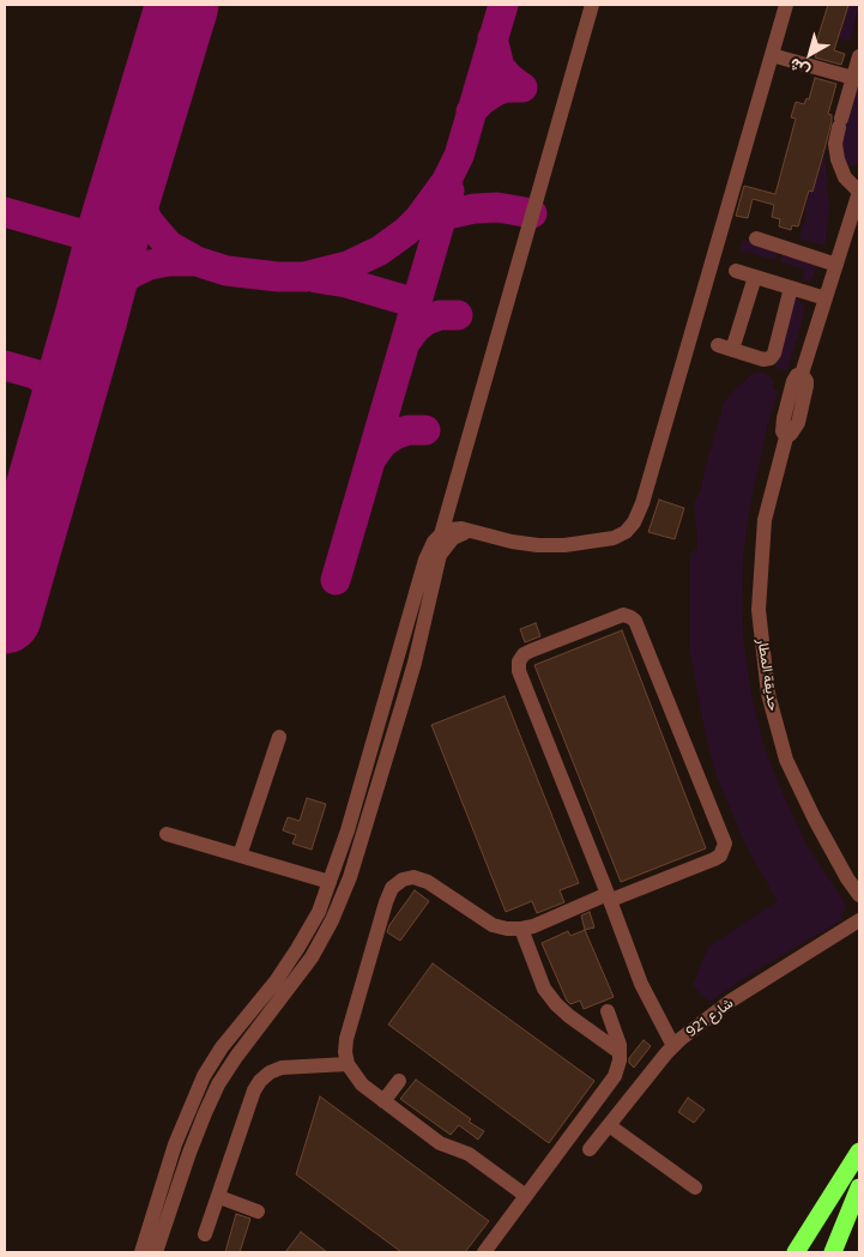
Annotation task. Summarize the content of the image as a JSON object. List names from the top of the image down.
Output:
{
  "streets": {
    "street": ["حديقة المطار", "شارع 921"]
  },
  "north": "bottom left"
}
